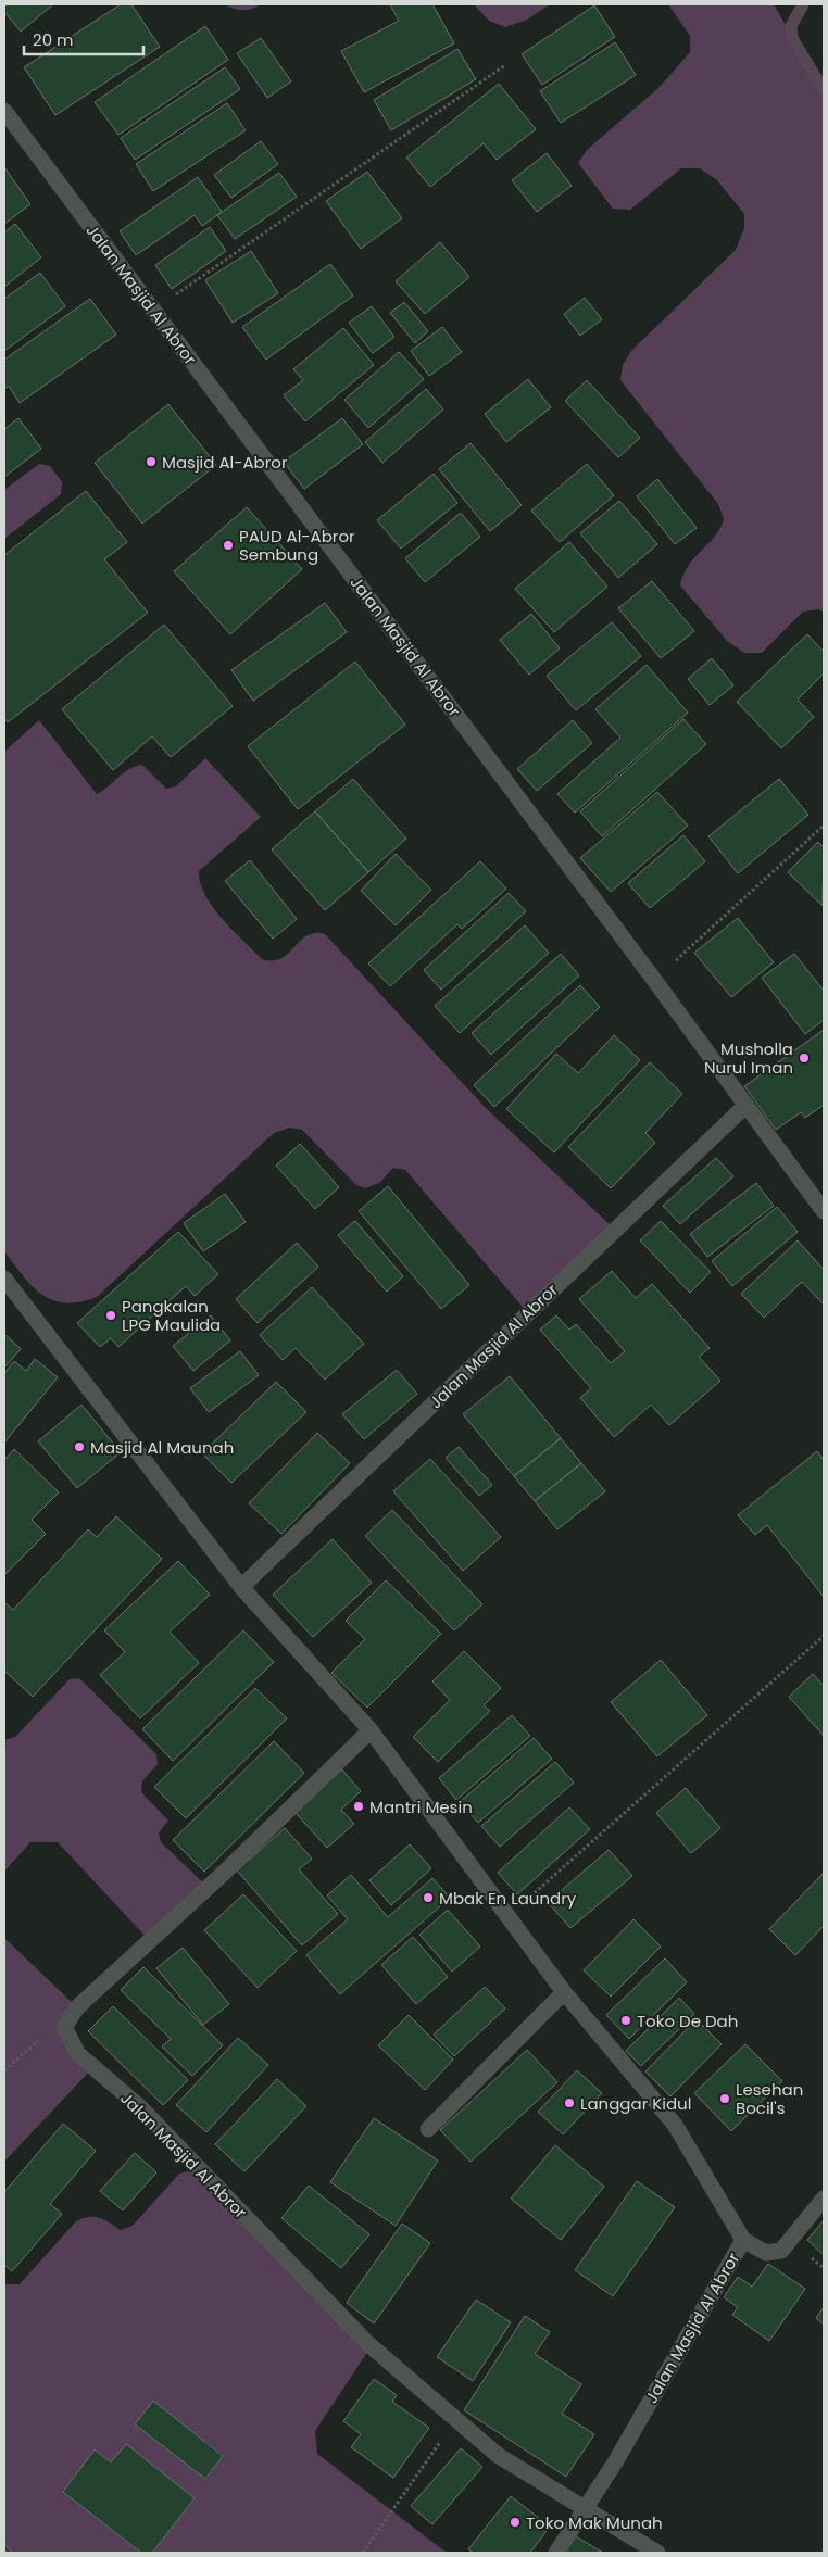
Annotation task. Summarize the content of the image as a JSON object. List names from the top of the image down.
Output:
{
  "streets": {
    "street": ["Jalan Masjid Al Abror"]
  },
  "places": [
    "Masjid Al-Abror",
    "PAUD Al-Abror Sembung",
    "Musholla Nurul Iman",
    "Pangkalan LPG Maulida",
    "Masjid Al Maunah",
    "Mantri Mesin",
    "Mbak En Laundry",
    "Toko De Dah",
    "Lesehan Bocil's",
    "Langgar Kidul",
    "Toko Mak Munah"
  ],
  "scale_bar": "20 m"
}
